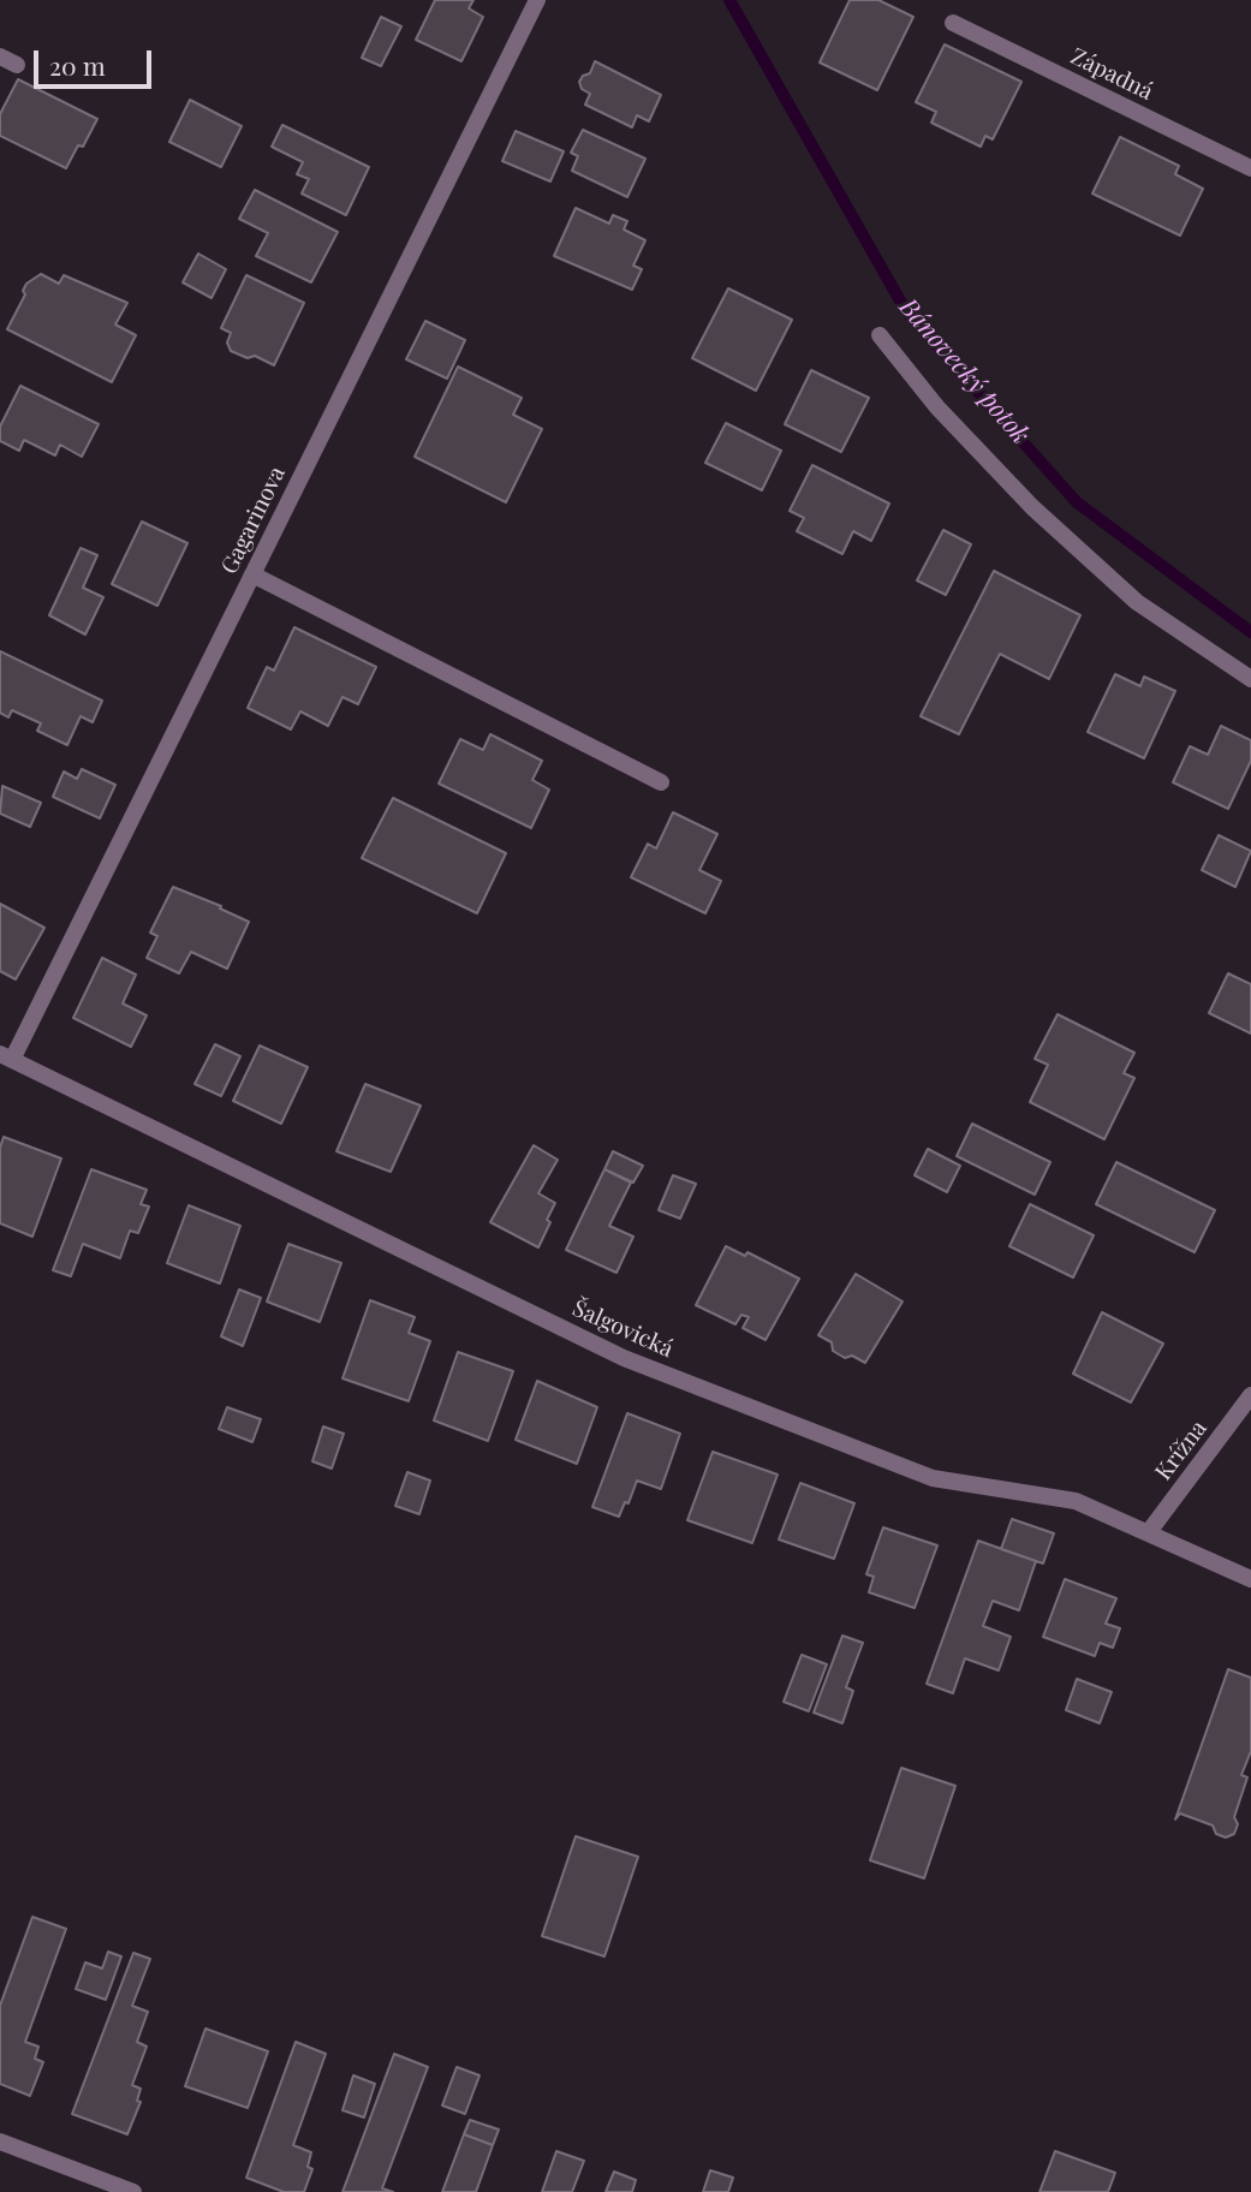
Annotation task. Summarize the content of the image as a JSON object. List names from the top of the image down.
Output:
{
  "streets": {
    "street": [
      "Západná",
      "Gagarinova",
      "Šalgovická",
      "Krížna"
    ]
  },
  "crossings": [
    ["Gagarinova", "Šalgovická"],
    ["Šalgovická", "Krížna"]
  ],
  "water": ["Bánovecký potok"],
  "scale_bar": "20 m"
}
